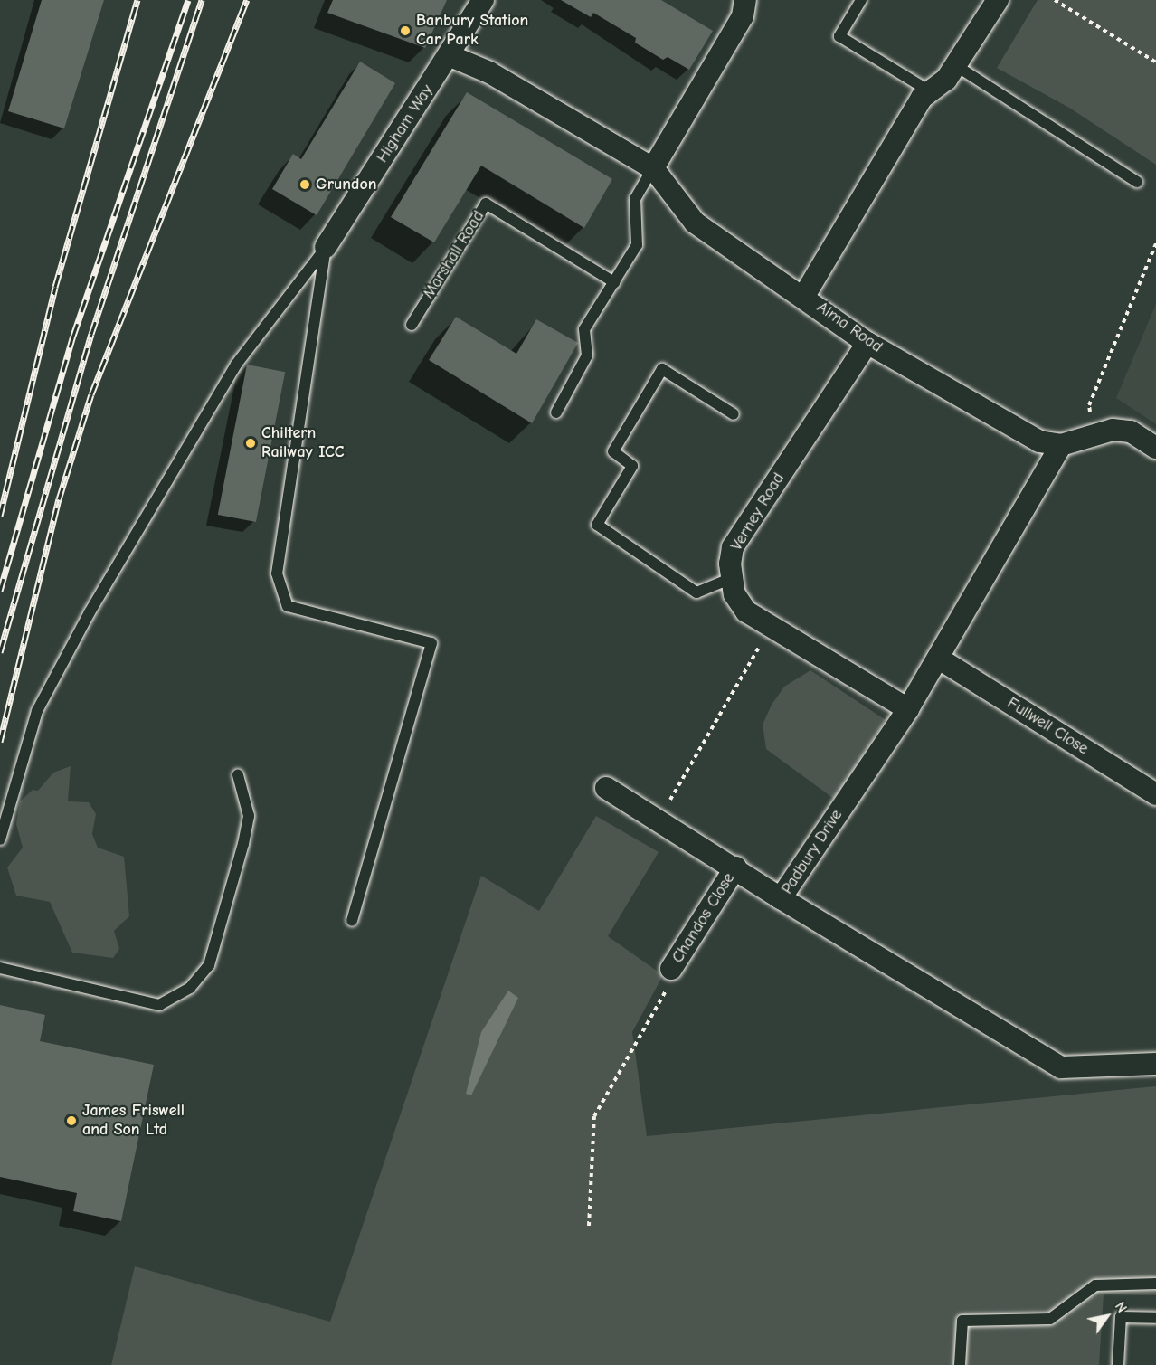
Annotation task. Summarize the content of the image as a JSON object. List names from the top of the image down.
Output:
{
  "streets": {
    "street": [
      "Higham Way",
      "Alma Road",
      "Verney Road",
      "Fullwell Close",
      "Padbury Drive",
      "Chandos Close"
    ],
    "lane": ["Marshall Road"]
  },
  "crossings": [
    ["Alma Road", "Verney Road"],
    ["Alma Road", "Padbury Drive"],
    ["Verney Road", "Padbury Drive"],
    ["Fullwell Close", "Padbury Drive"]
  ],
  "places": [
    "Banbury Station Car Park",
    "Grundon",
    "Chiltern Railway ICC",
    "James Friswell and Son Ltd"
  ],
  "north": "top right"
}
